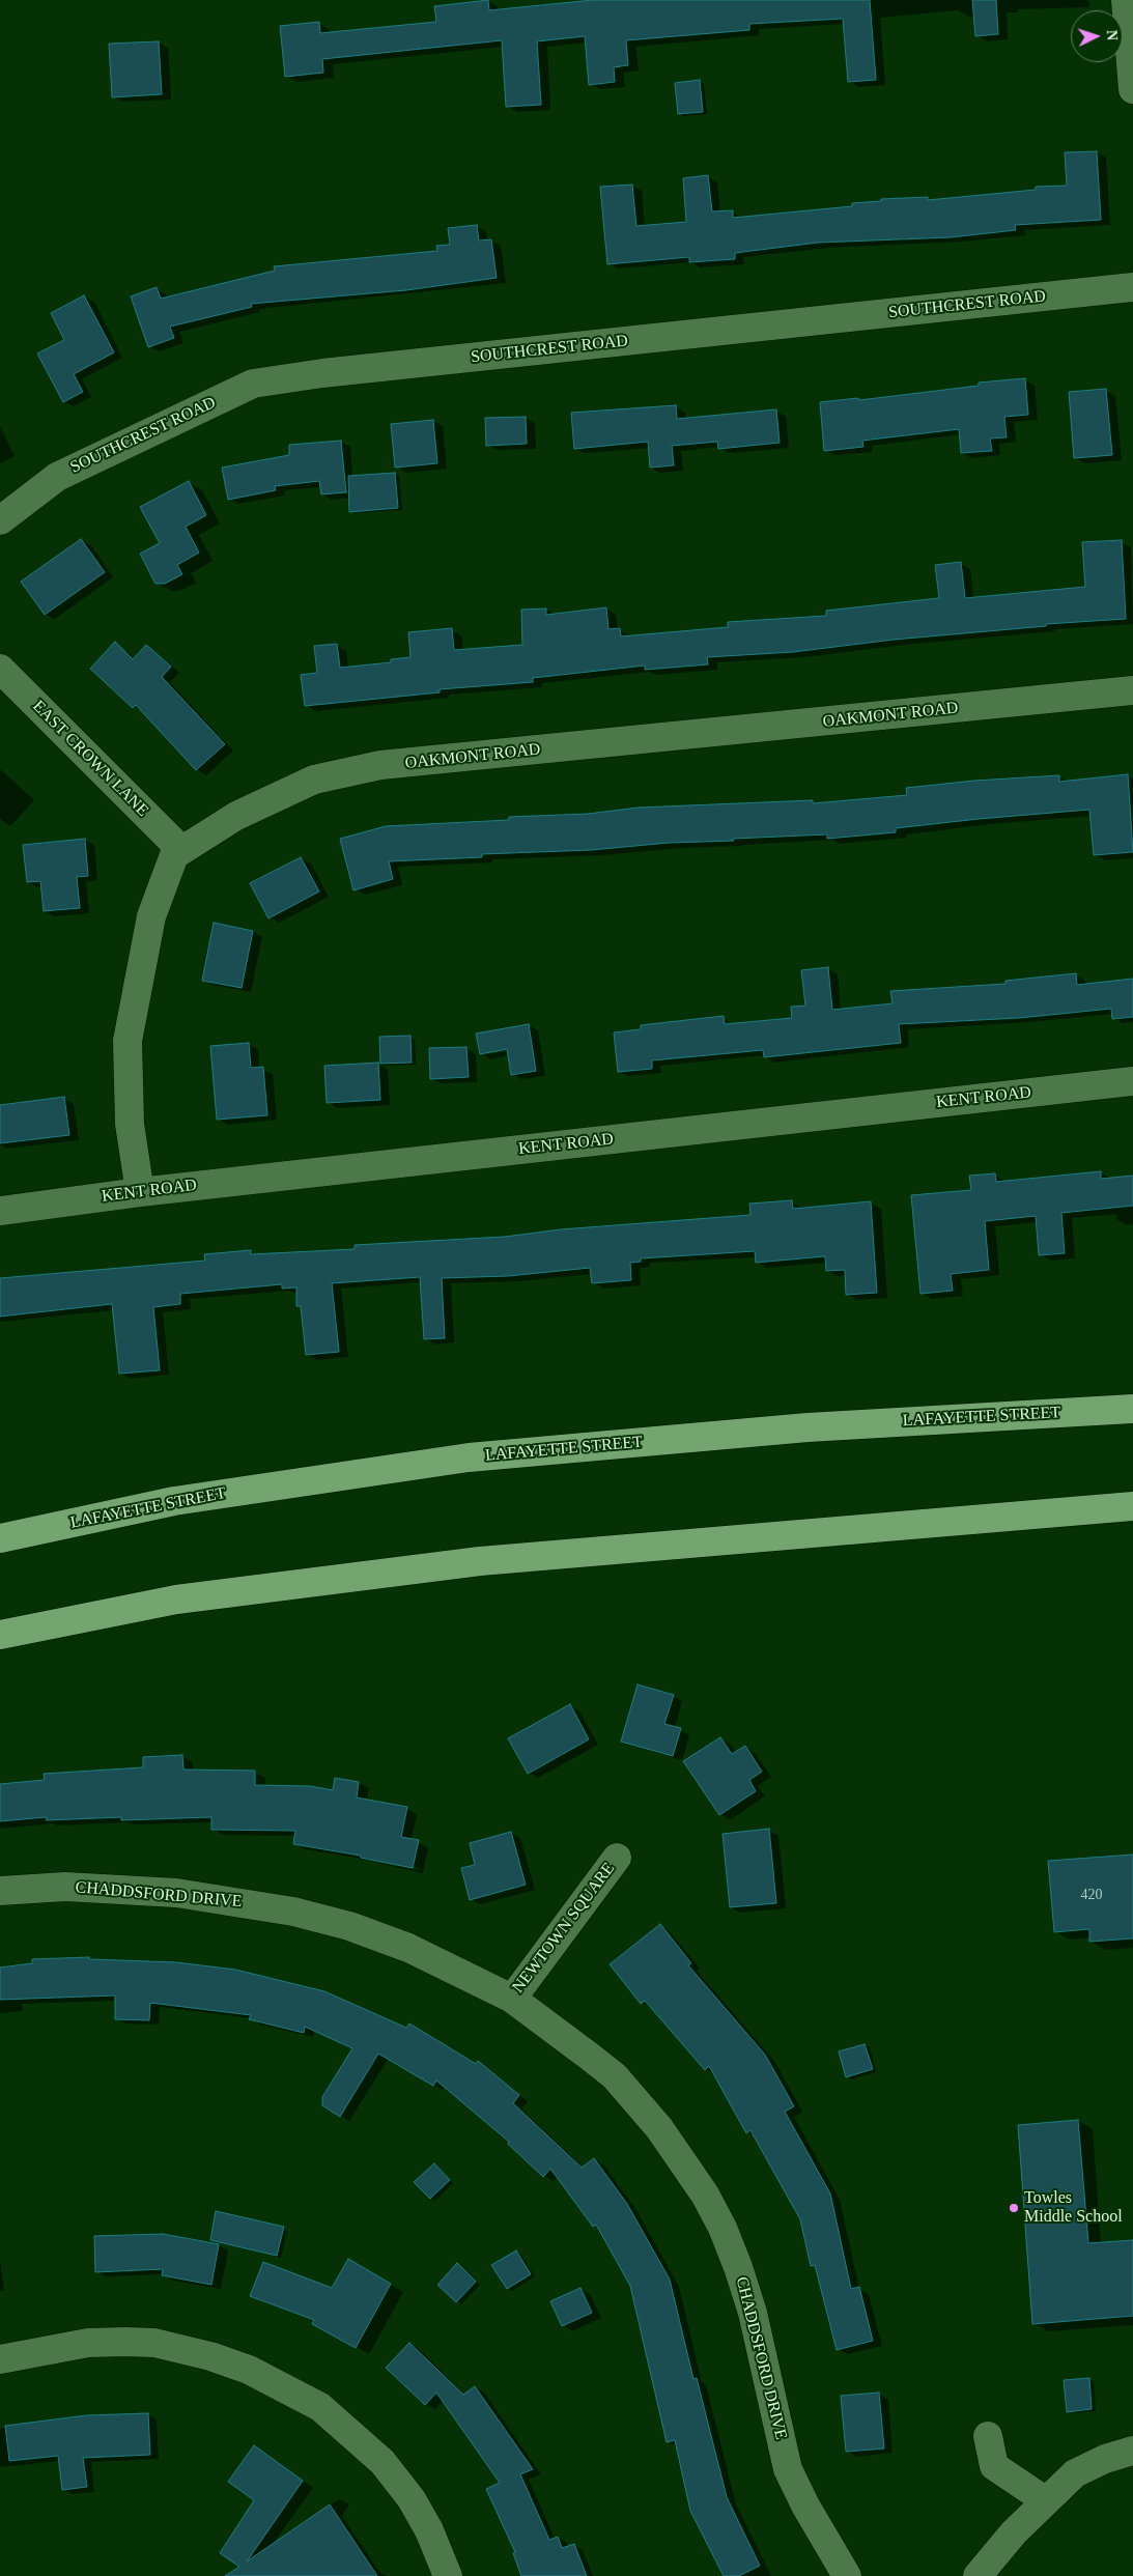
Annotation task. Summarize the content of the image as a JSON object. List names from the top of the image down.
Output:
{
  "streets": {
    "highway": ["LAFAYETTE STREET"],
    "street": [
      "SOUTHCREST ROAD",
      "OAKMONT ROAD",
      "EAST CROWN LANE",
      "KENT ROAD",
      "CHADDSFORD DRIVE",
      "NEWTOWN SQUARE"
    ]
  },
  "crossings": [
    ["OAKMONT ROAD", "EAST CROWN LANE"],
    ["OAKMONT ROAD", "KENT ROAD"],
    ["CHADDSFORD DRIVE", "NEWTOWN SQUARE"]
  ],
  "places": ["Towles Middle School"],
  "house_numbers": ["420"],
  "north": "right"
}
